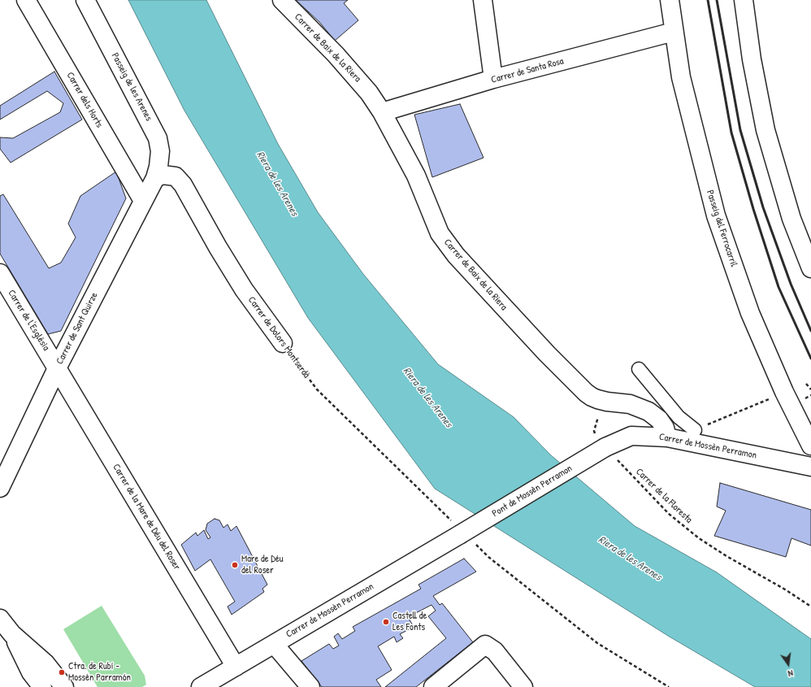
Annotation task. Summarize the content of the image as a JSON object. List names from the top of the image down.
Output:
{
  "streets": {
    "street": [
      "Carrer de Baix de la Riera",
      "Carrer de Santa Rosa",
      "Passeig de les Arenes",
      "Carrer dels Horts",
      "Passeig del Ferrocarril",
      "Carrer de l'Església",
      "Carrer de Sant Quirze",
      "Carrer de Dolors Montserdà",
      "Carrer de Mossèn Perramon",
      "Pont de Mossèn Perramon",
      "Carrer de la Mare de Déu del Roser"
    ],
    "path": ["Carrer de la Floresta"]
  },
  "crossings": [
    ["Carrer de Baix de la Riera", "Carrer de Santa Rosa"],
    ["Carrer de Baix de la Riera", "Carrer de Mossèn Perramon"],
    ["Carrer de Santa Rosa", "Passeig del Ferrocarril"],
    ["Passeig de les Arenes", "Carrer de Sant Quirze"],
    ["Passeig de les Arenes", "Carrer de Dolors Montserdà"],
    ["Carrer dels Horts", "Carrer de Sant Quirze"],
    ["Carrer de l'Església", "Carrer de Sant Quirze"],
    ["Carrer de l'Església", "Carrer de la Mare de Déu del Roser"],
    ["Carrer de Sant Quirze", "Carrer de Dolors Montserdà"],
    ["Carrer de Sant Quirze", "Carrer de la Mare de Déu del Roser"],
    ["Carrer de Dolors Montserdà", "Carrer de Mossèn Perramon"],
    ["Carrer de Dolors Montserdà", "Pont de Mossèn Perramon"],
    ["Carrer de Mossèn Perramon", "Pont de Mossèn Perramon"],
    ["Carrer de Mossèn Perramon", "Carrer de la Floresta"],
    ["Carrer de Mossèn Perramon", "Carrer de la Mare de Déu del Roser"],
    ["Pont de Mossèn Perramon", "Carrer de la Floresta"]
  ],
  "water": ["Riera de les Arenes"],
  "places": ["Mare de Déu del Roser", "Castell de Les Fonts", "Ctra. de Rubí - Mossèn Parramón"],
  "north": "bottom"
}
